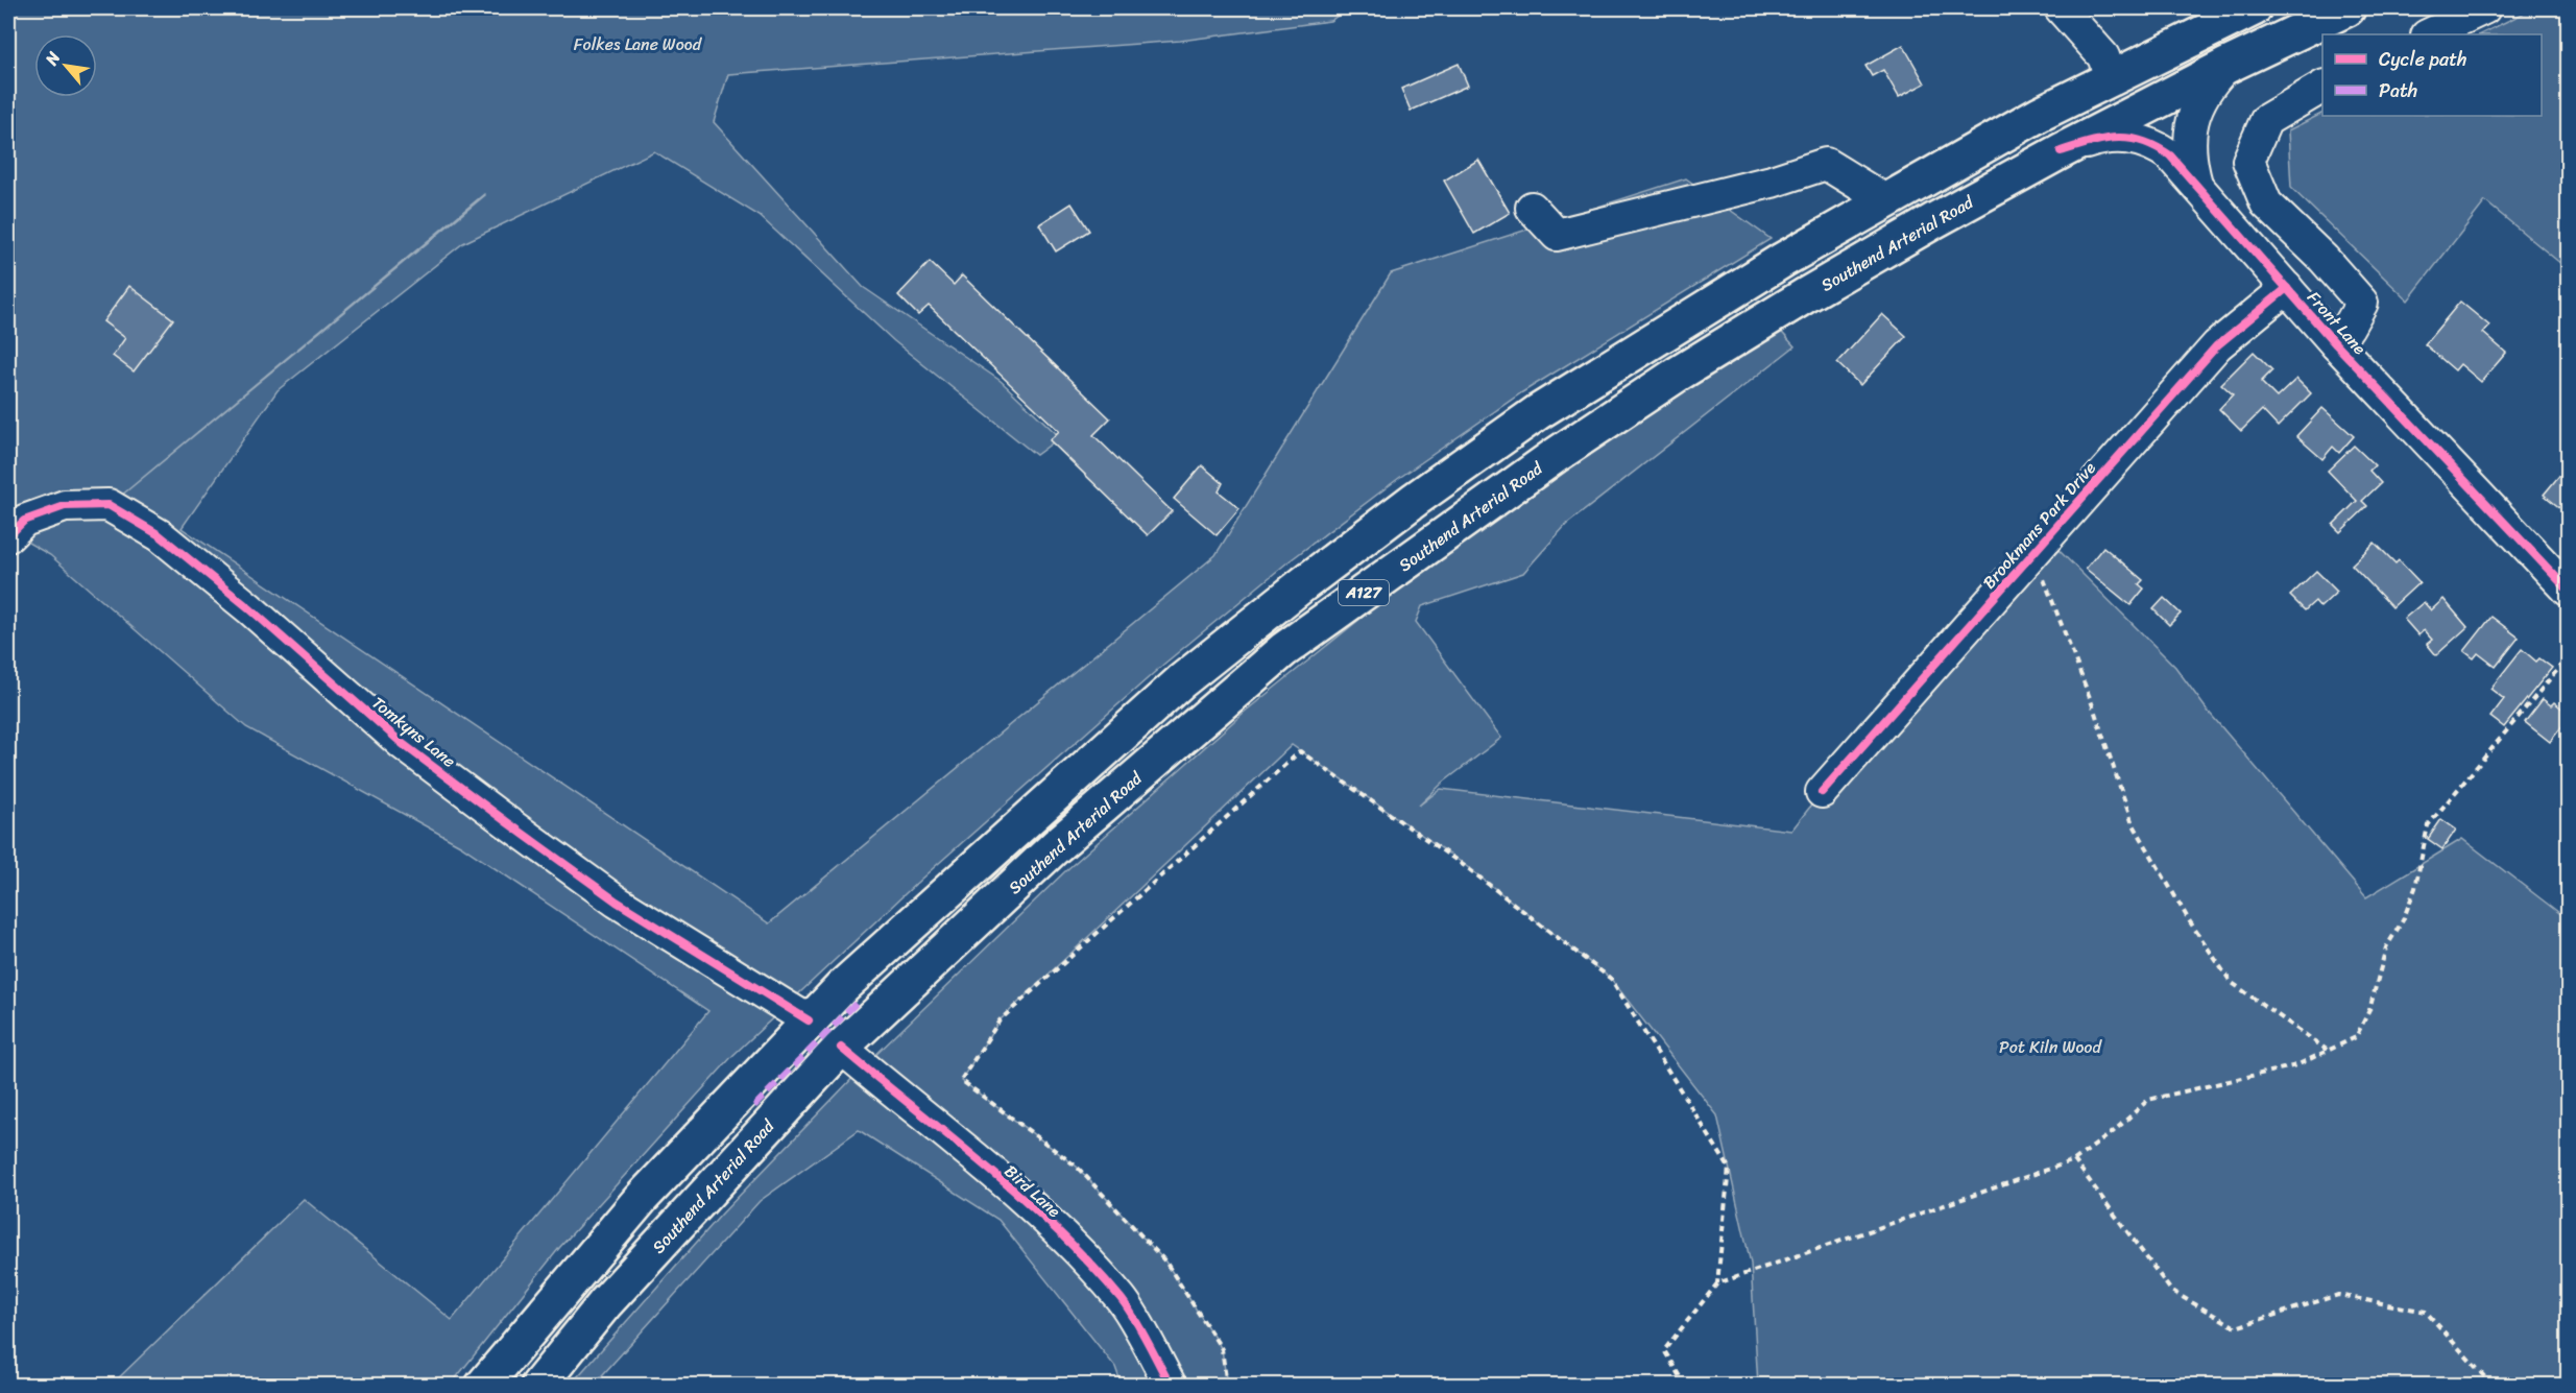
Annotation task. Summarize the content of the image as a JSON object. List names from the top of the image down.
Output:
{
  "streets": {
    "highway": ["Southend Arterial Road", "A127"],
    "street": [
      "Front Lane",
      "Brookmans Park Drive",
      "Tomkyns Lane",
      "Bird Lane"
    ]
  },
  "crossings": [
    ["Southend Arterial Road", "Front Lane"],
    ["Southend Arterial Road", "Bird Lane"],
    ["Front Lane", "Brookmans Park Drive"],
    ["A127", "Tomkyns Lane"]
  ],
  "parks": ["Folkes Lane Wood", "Pot Kiln Wood"],
  "legend": ["Cycle path", "Path"],
  "north": "top left"
}
